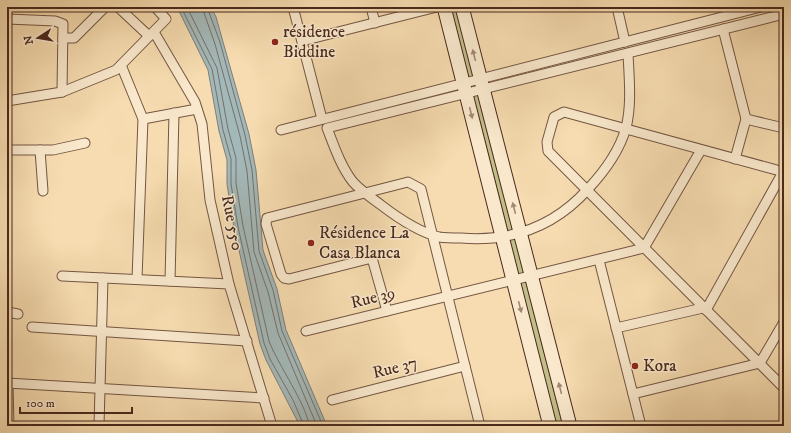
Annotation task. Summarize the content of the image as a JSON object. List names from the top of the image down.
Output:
{
  "streets": {
    "street": ["Rue 550", "Rue 39", "Rue 37"]
  },
  "places": ["résidence Biddine", "Résidence La Casa Blanca", "Kora"],
  "scale_bar": "100 m",
  "north": "left"
}
